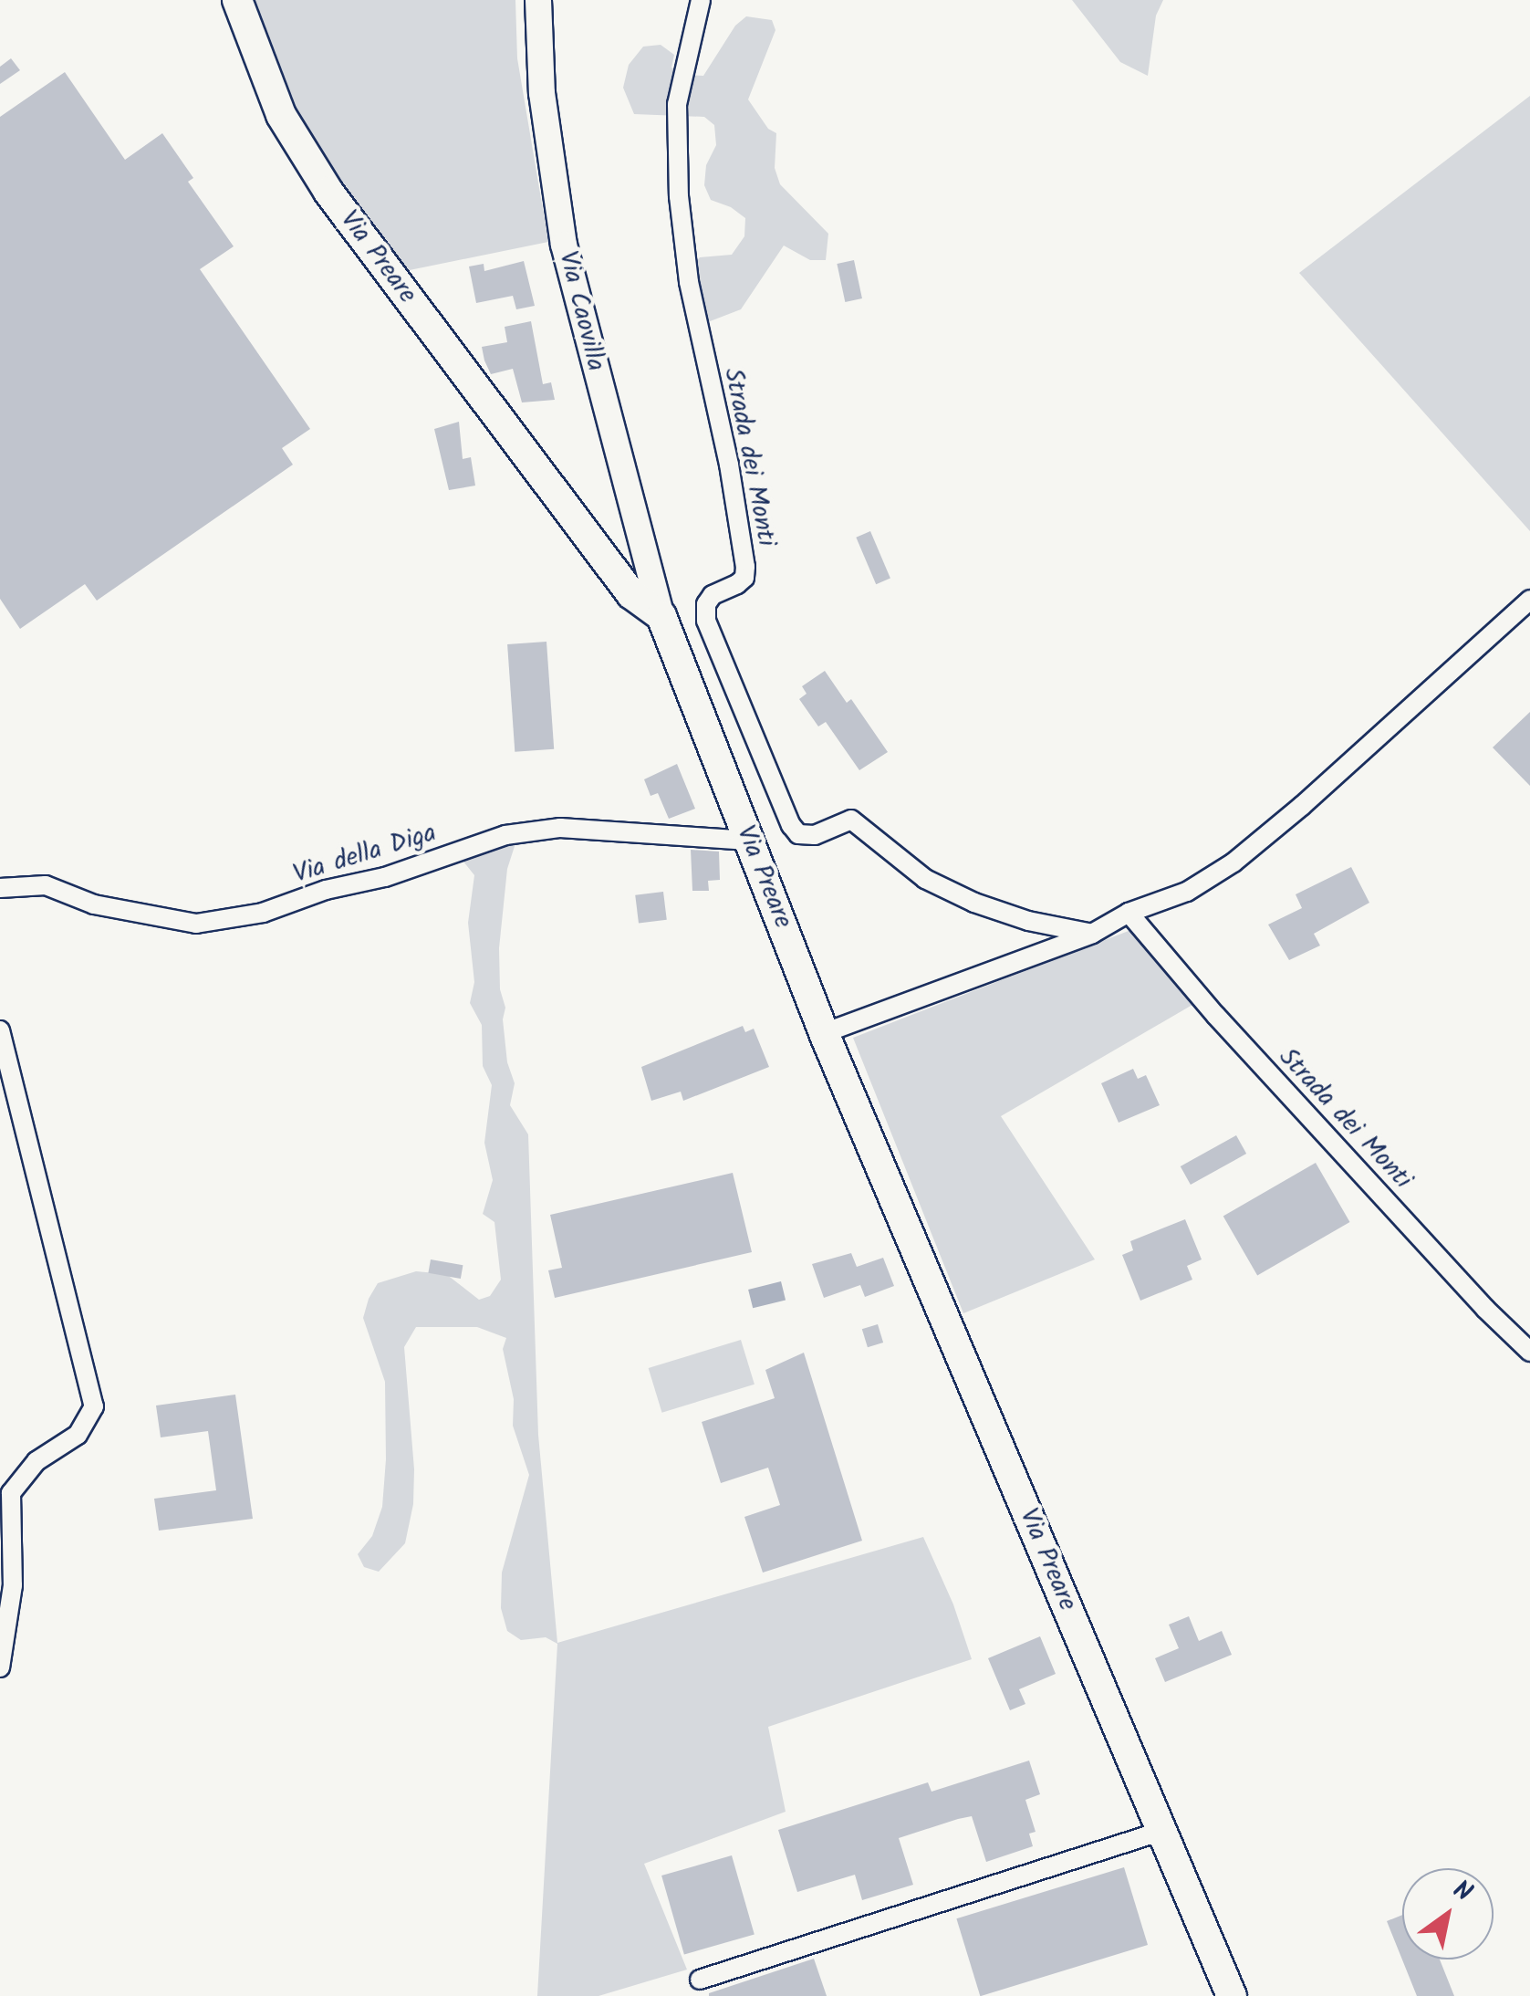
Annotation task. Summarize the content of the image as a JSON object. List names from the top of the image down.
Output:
{
  "streets": {
    "main road": ["Via Preare", "Via Caovilla"],
    "street": ["Strada dei Monti", "Via della Diga"]
  },
  "crossings": [
    ["Via Preare", "Via Caovilla"],
    ["Via Preare", "Via della Diga"]
  ],
  "north": "top right"
}
